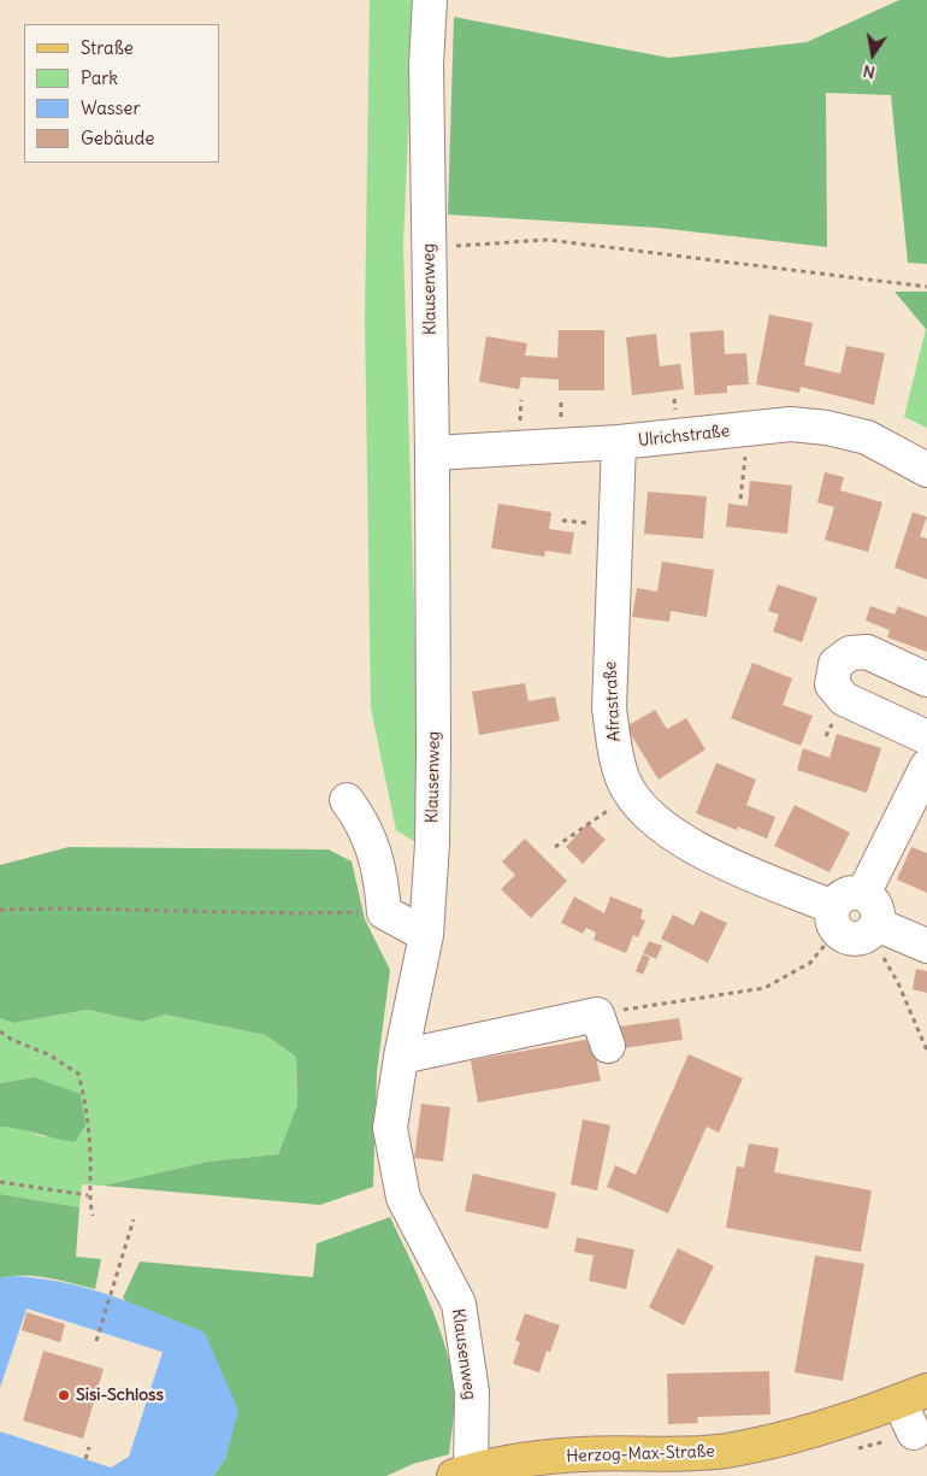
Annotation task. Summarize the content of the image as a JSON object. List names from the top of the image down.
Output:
{
  "streets": {
    "main road": ["Herzog-Max-Straße"],
    "street": ["Klausenweg", "Ulrichstraße", "Afrastraße"]
  },
  "crossings": [
    ["Klausenweg", "Ulrichstraße"],
    ["Klausenweg", "Herzog-Max-Straße"],
    ["Ulrichstraße", "Afrastraße"]
  ],
  "places": ["Sisi-Schloss"],
  "legend": [
    "Straße",
    "Park",
    "Wasser",
    "Gebäude"
  ],
  "north": "bottom"
}
